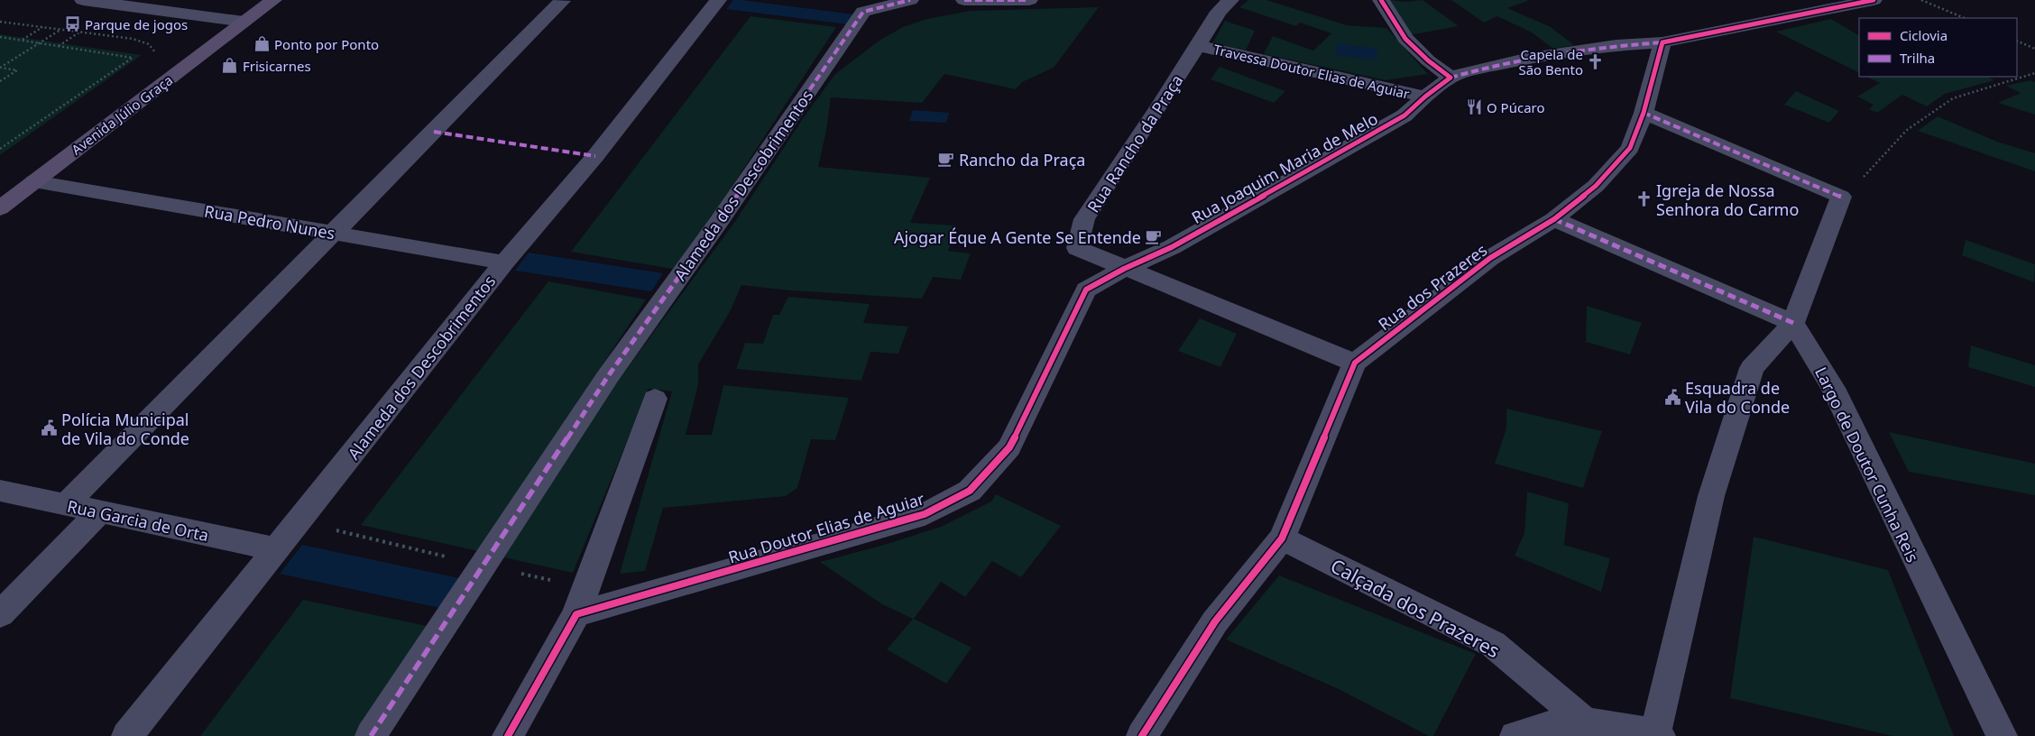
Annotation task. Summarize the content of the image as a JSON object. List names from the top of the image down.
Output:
{
  "streets": {
    "main road": ["Avenida Júlio Graça"],
    "street": [
      "Travessa Doutor Elias de Aguiar",
      "Rua Rancho da Praça",
      "Rua Joaquim Maria de Melo",
      "Alameda dos Descobrimentos",
      "Rua Pedro Nunes",
      "Rua dos Prazeres",
      "Largo de Doutor Cunha Reis",
      "Rua Garcia de Orta",
      "Rua Doutor Elias de Aguiar",
      "Calçada dos Prazeres"
    ]
  },
  "crossings": [
    ["Travessa Doutor Elias de Aguiar", "Rua Rancho da Praça"],
    ["Travessa Doutor Elias de Aguiar", "Rua Joaquim Maria de Melo"],
    ["Avenida Júlio Graça", "Rua Pedro Nunes"],
    ["Rua Rancho da Praça", "Rua Joaquim Maria de Melo"],
    ["Rua Rancho da Praça", "Rua Doutor Elias de Aguiar"],
    ["Rua Joaquim Maria de Melo", "Rua dos Prazeres"],
    ["Rua Joaquim Maria de Melo", "Rua Doutor Elias de Aguiar"],
    ["Alameda dos Descobrimentos", "Rua Pedro Nunes"],
    ["Alameda dos Descobrimentos", "Rua Garcia de Orta"],
    ["Rua dos Prazeres", "Calçada dos Prazeres"]
  ],
  "places": {
    "bus stop": ["Parque de jogos"],
    "shop": ["Ponto por Ponto", "Frisicarnes"],
    "church": ["Capela de São Bento", "Igreja de Nossa Senhora do Carmo"],
    "restaurant": ["O Púcaro"],
    "cafe": ["Rancho da Praça", "Ajogar Éque A Gente Se Entende"],
    "public building": ["Esquadra de Vila do Conde", "Polícia Municipal de Vila do Conde"]
  },
  "legend": ["Ciclovia", "Trilha"]
}
